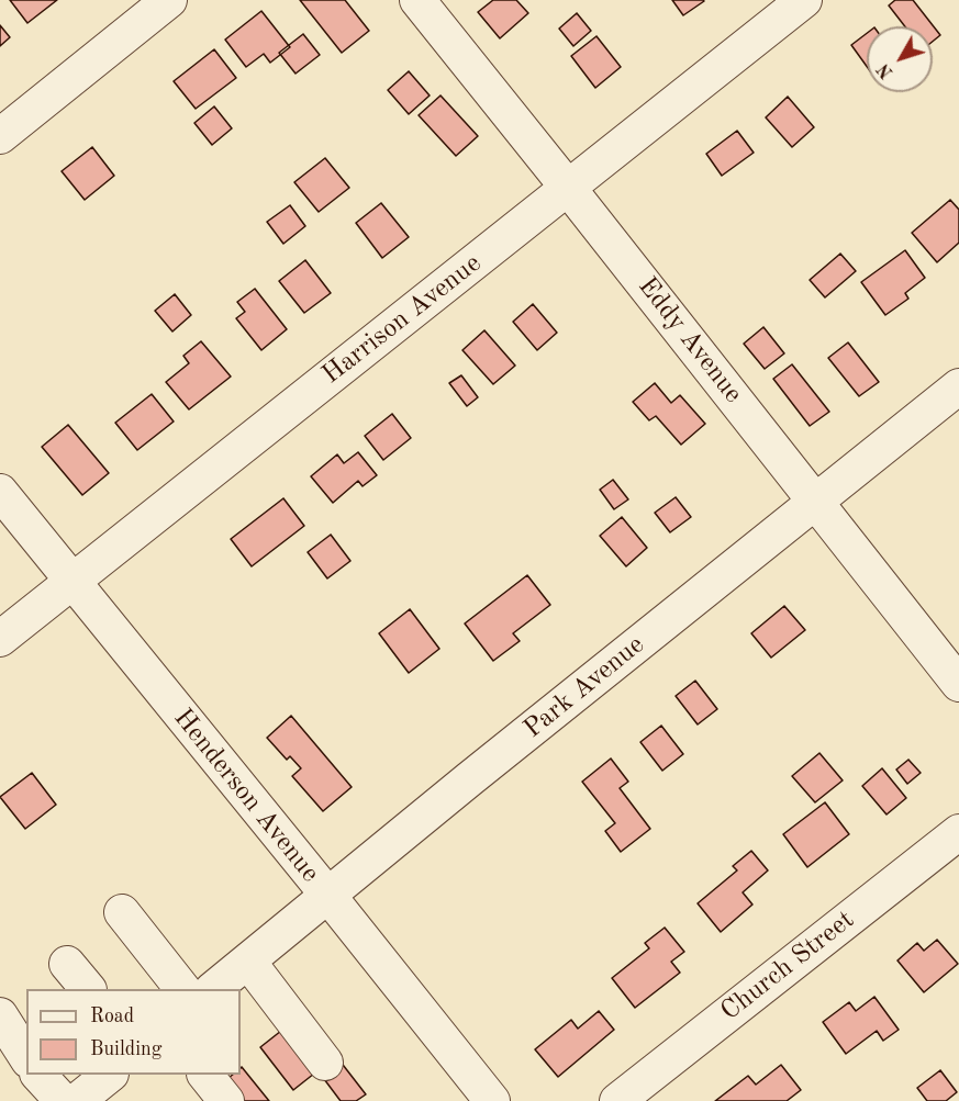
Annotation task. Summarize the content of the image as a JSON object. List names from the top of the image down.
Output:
{
  "streets": {
    "street": [
      "Harrison Avenue",
      "Eddy Avenue",
      "Park Avenue",
      "Henderson Avenue",
      "Church Street"
    ]
  },
  "crossings": [
    ["Harrison Avenue", "Eddy Avenue"],
    ["Harrison Avenue", "Henderson Avenue"],
    ["Eddy Avenue", "Park Avenue"],
    ["Park Avenue", "Henderson Avenue"]
  ],
  "legend": ["Road", "Building"],
  "north": "bottom left"
}
